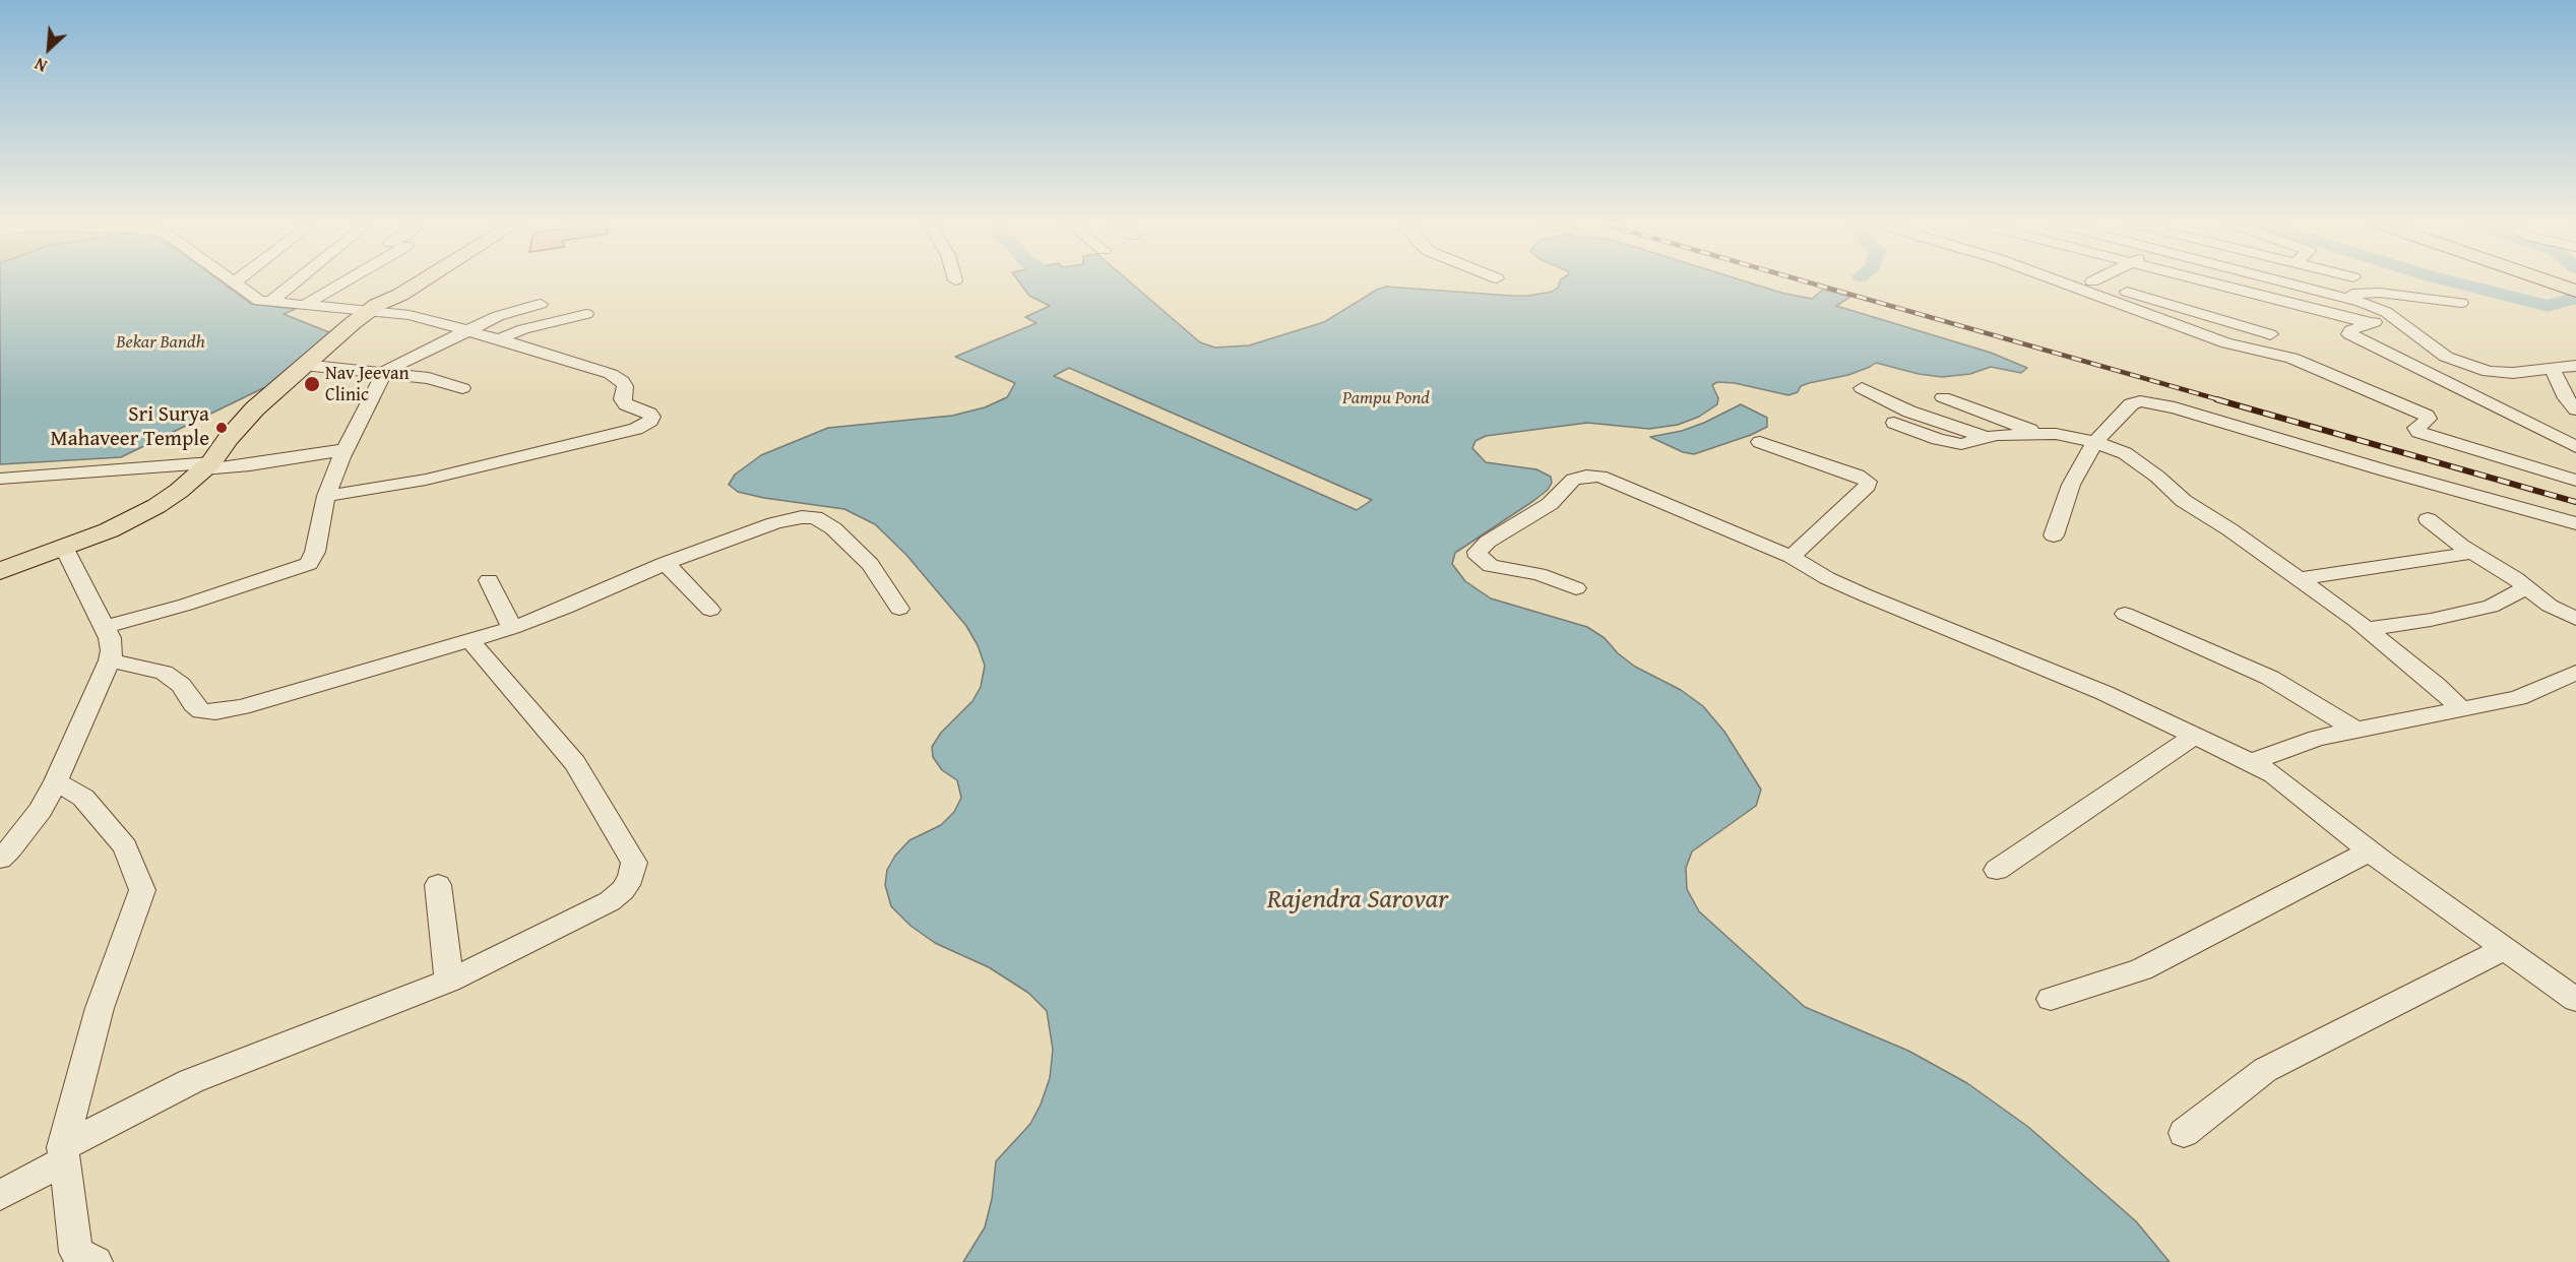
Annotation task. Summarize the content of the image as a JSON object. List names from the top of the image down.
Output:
{
  "water": ["Bekar Bandh", "Pampu Pond", "Rajendra Sarovar"],
  "places": ["Nav Jeevan Clinic", "Sri Surya Mahaveer Temple"],
  "north": "bottom left"
}
